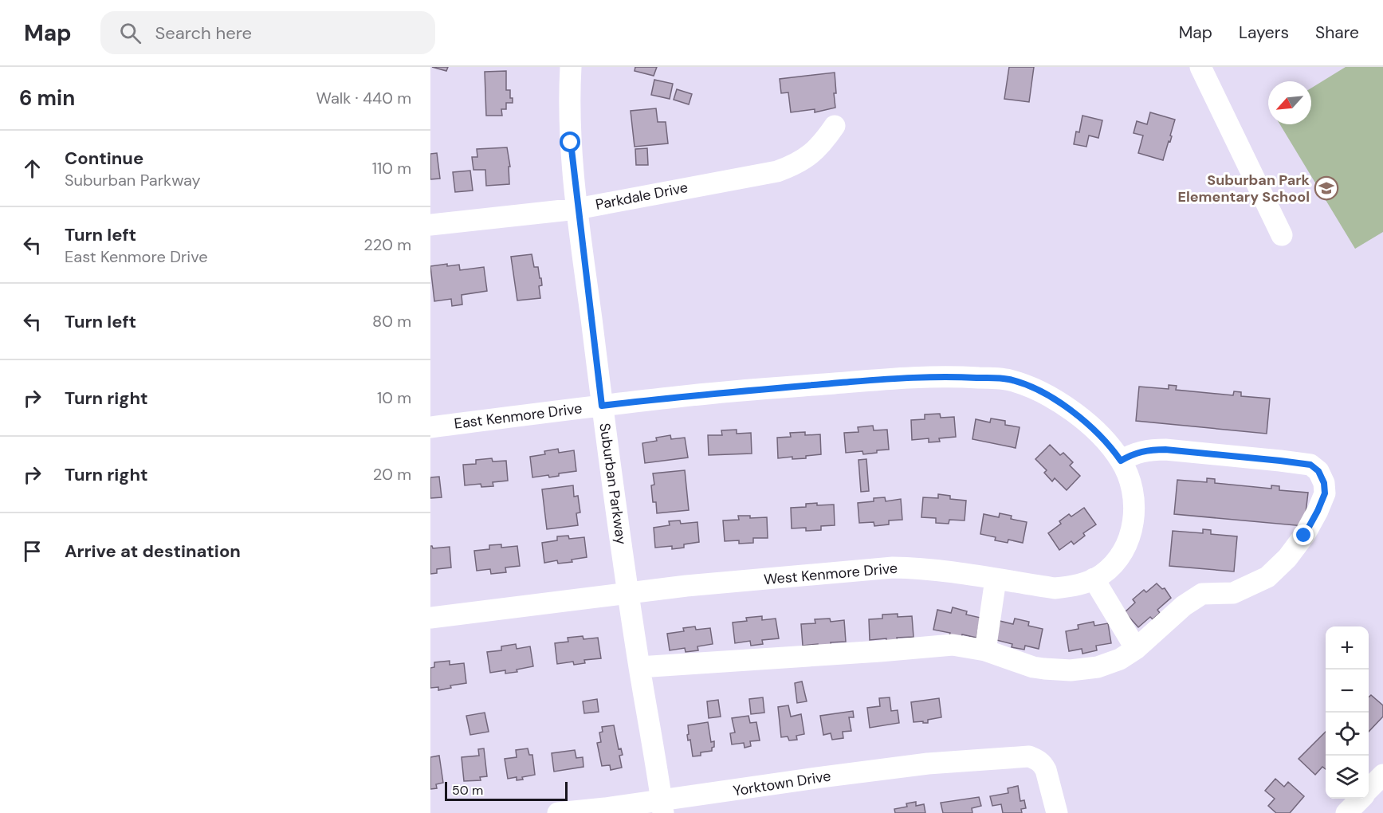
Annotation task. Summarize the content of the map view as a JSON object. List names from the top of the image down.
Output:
{
  "streets": {
    "street": [
      "Parkdale Drive",
      "East Kenmore Drive",
      "Suburban Parkway",
      "West Kenmore Drive",
      "Yorktown Drive"
    ]
  },
  "crossings": [
    ["Parkdale Drive", "Suburban Parkway"],
    ["East Kenmore Drive", "Suburban Parkway"],
    ["East Kenmore Drive", "West Kenmore Drive"],
    ["Suburban Parkway", "West Kenmore Drive"],
    ["Suburban Parkway", "Yorktown Drive"]
  ],
  "places": {
    "school or university": ["Suburban Park Elementary School"]
  },
  "scale_bar": "50 m",
  "north": "bottom left",
  "page": {
    "header": "Map",
    "search": "Search here",
    "nav": ["Map", "Layers", "Share"],
    "heading": ["6 min", "Walk · 440 m"],
    "list": [
      ["Continue", "Suburban Parkway", "110 m"],
      ["Turn left", "East Kenmore Drive", "220 m"],
      ["Turn left", "80 m"],
      ["Turn right", "10 m"],
      ["Turn right", "20 m"],
      "Arrive at destination"
    ],
    "map_buttons": ["+", "−"],
    "scale": "50 m"
  }
}
